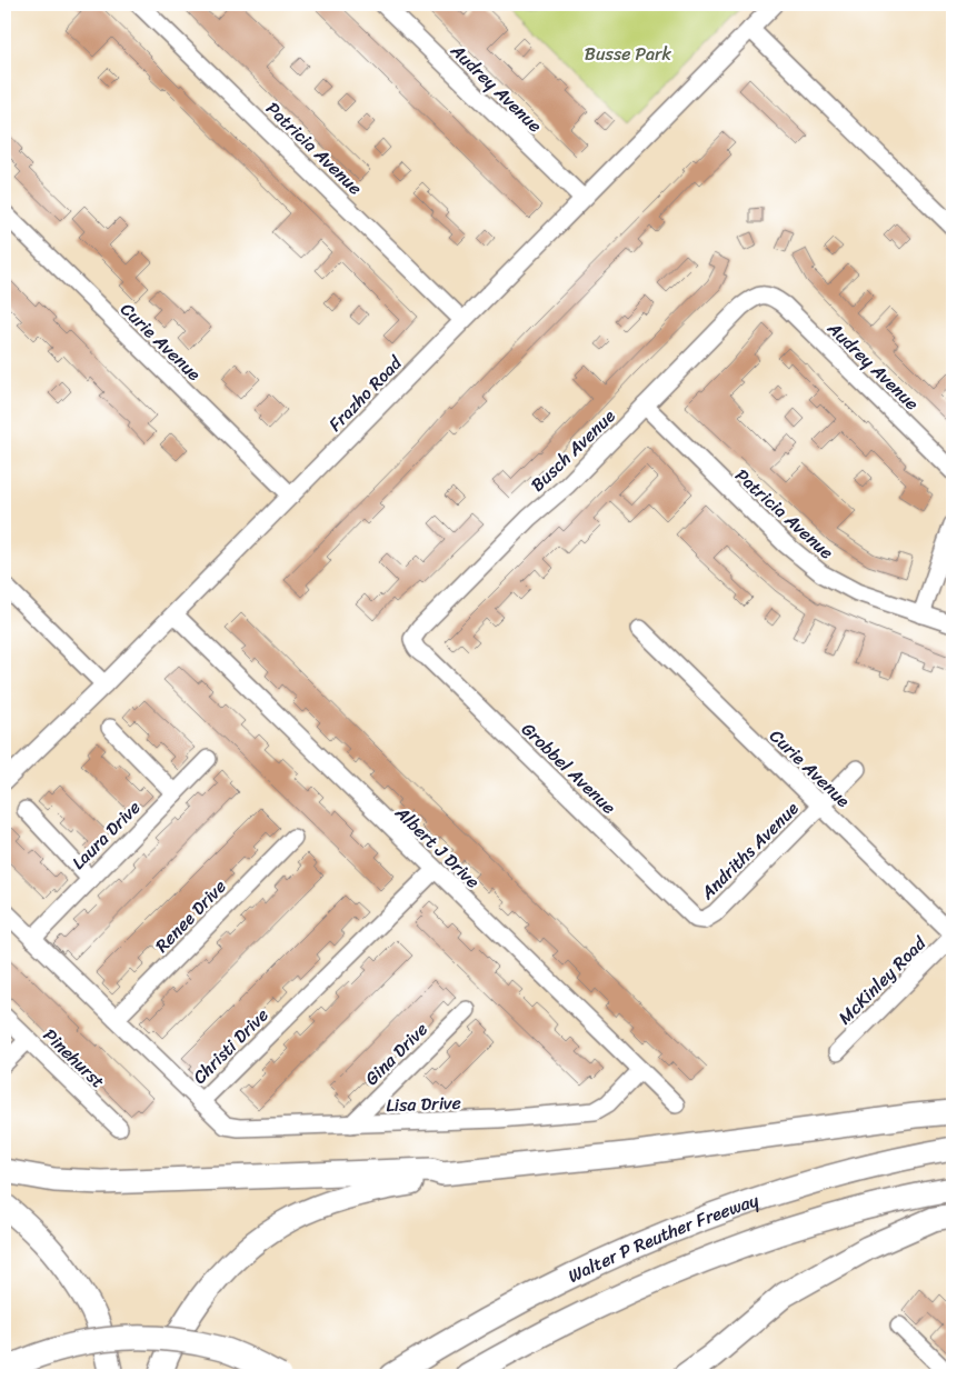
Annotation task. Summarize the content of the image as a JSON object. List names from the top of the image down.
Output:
{
  "streets": {
    "highway": ["Walter P Reuther Freeway"],
    "street": [
      "Audrey Avenue",
      "Patricia Avenue",
      "Curie Avenue",
      "Frazho Road",
      "Busch Avenue",
      "Grobbel Avenue",
      "Laura Drive",
      "Albert J Drive",
      "Andriths Avenue",
      "Renee Drive",
      "McKinley Road",
      "Christi Drive",
      "Gina Drive",
      "Pinehurst",
      "Lisa Drive"
    ]
  },
  "crossings": [
    ["Audrey Avenue", "Frazho Road"],
    ["Audrey Avenue", "Busch Avenue"],
    ["Patricia Avenue", "Frazho Road"],
    ["Patricia Avenue", "Busch Avenue"],
    ["Curie Avenue", "Frazho Road"],
    ["Curie Avenue", "Andriths Avenue"],
    ["Curie Avenue", "McKinley Road"],
    ["Frazho Road", "Albert J Drive"],
    ["Busch Avenue", "Grobbel Avenue"],
    ["Grobbel Avenue", "Andriths Avenue"],
    ["Laura Drive", "Christi Drive"],
    ["Albert J Drive", "Christi Drive"],
    ["Albert J Drive", "Lisa Drive"],
    ["Renee Drive", "Christi Drive"],
    ["Christi Drive", "Lisa Drive"],
    ["Gina Drive", "Lisa Drive"]
  ],
  "parks": ["Busse Park"]
}
